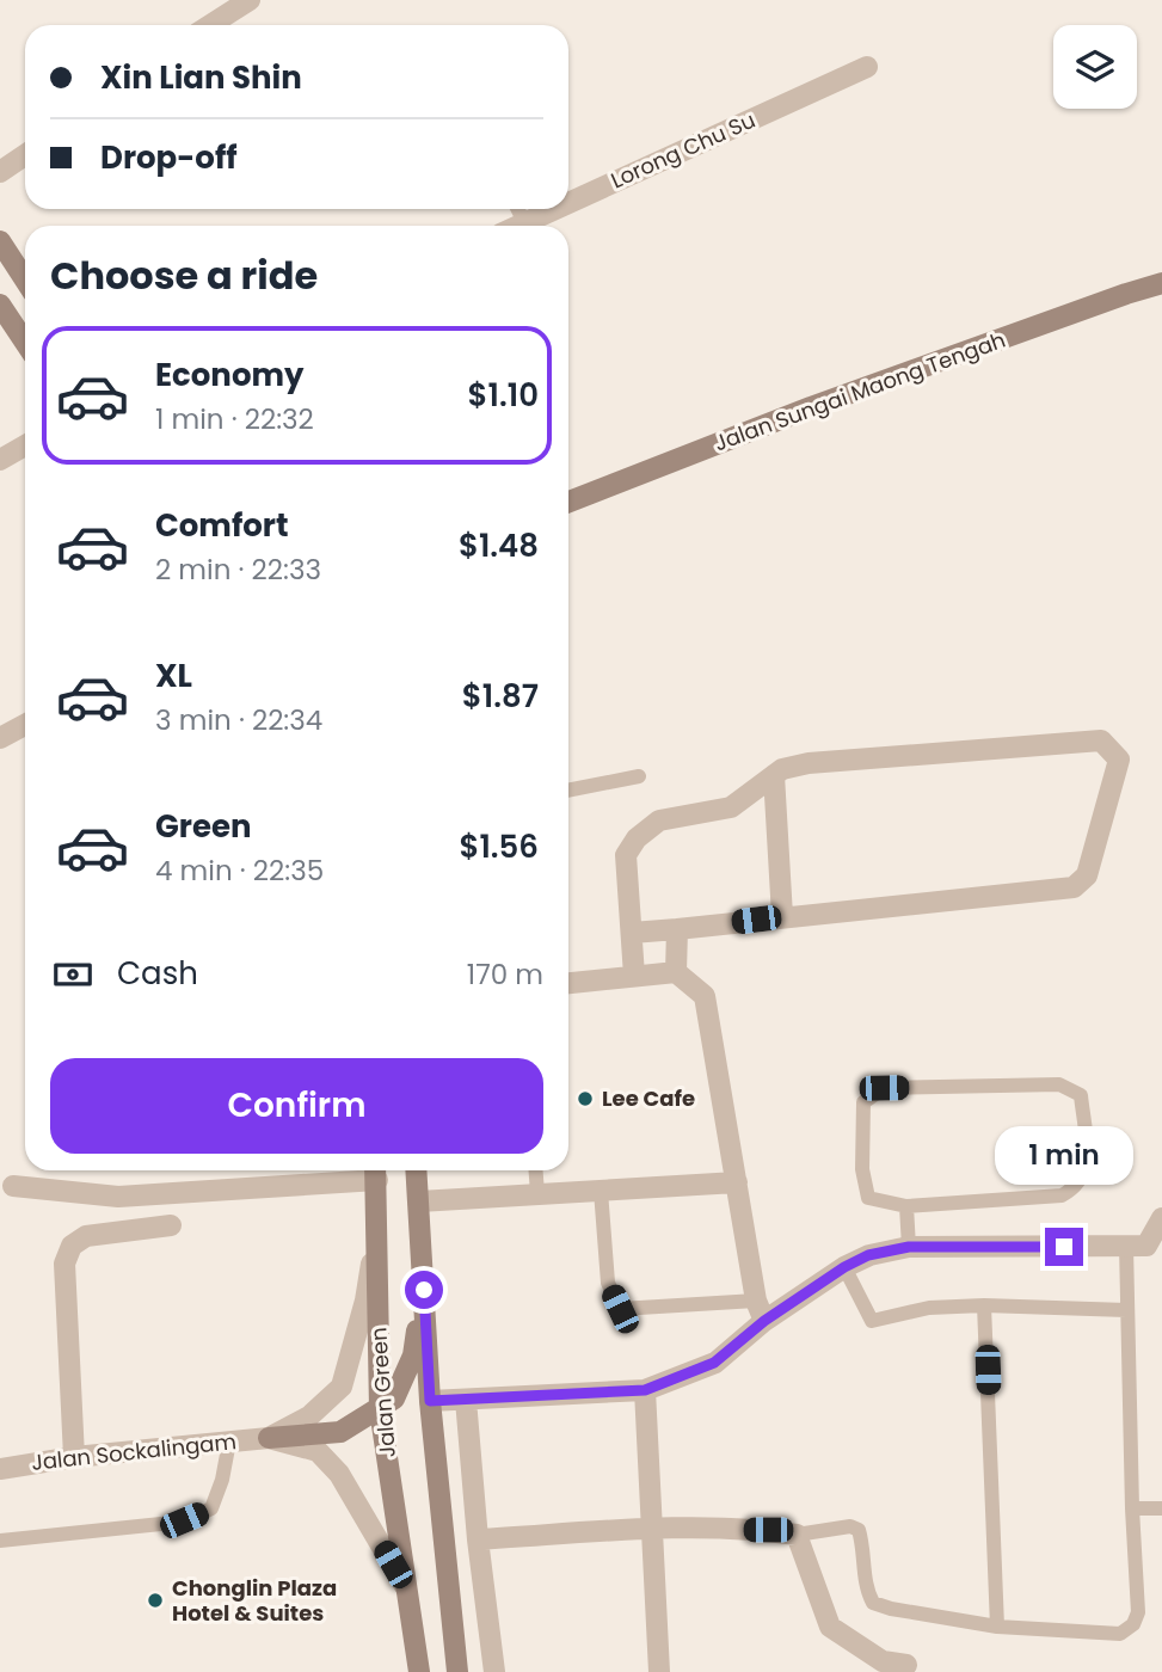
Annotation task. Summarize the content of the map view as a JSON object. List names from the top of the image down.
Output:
{
  "streets": {
    "main road": ["Jalan Sungai Maong Tengah", "Jalan Green"],
    "street": ["Lorong Chu Su", "Jalan Sockalingam"]
  },
  "crossings": [
    ["Jalan Green", "Jalan Sockalingam"]
  ],
  "places": ["Lee Cafe", "Chonglin Plaza Hotel & Suites"],
  "page": {
    "banner": ["Xin Lian Shin", "Drop-off"],
    "heading": "Choose a ride",
    "list": [
      {
        "name": "Economy",
        "note": "1 min · 22:32",
        "value": "$1.10"
      },
      {
        "name": "Comfort",
        "note": "2 min · 22:33",
        "value": "$1.48"
      },
      {
        "name": "XL",
        "note": "3 min · 22:34",
        "value": "$1.87"
      },
      {
        "name": "Green",
        "note": "4 min · 22:35",
        "value": "$1.56"
      }
    ],
    "pay": ["Cash", "170 m"],
    "buttons": "Confirm",
    "bubble": "1 min"
  }
}
